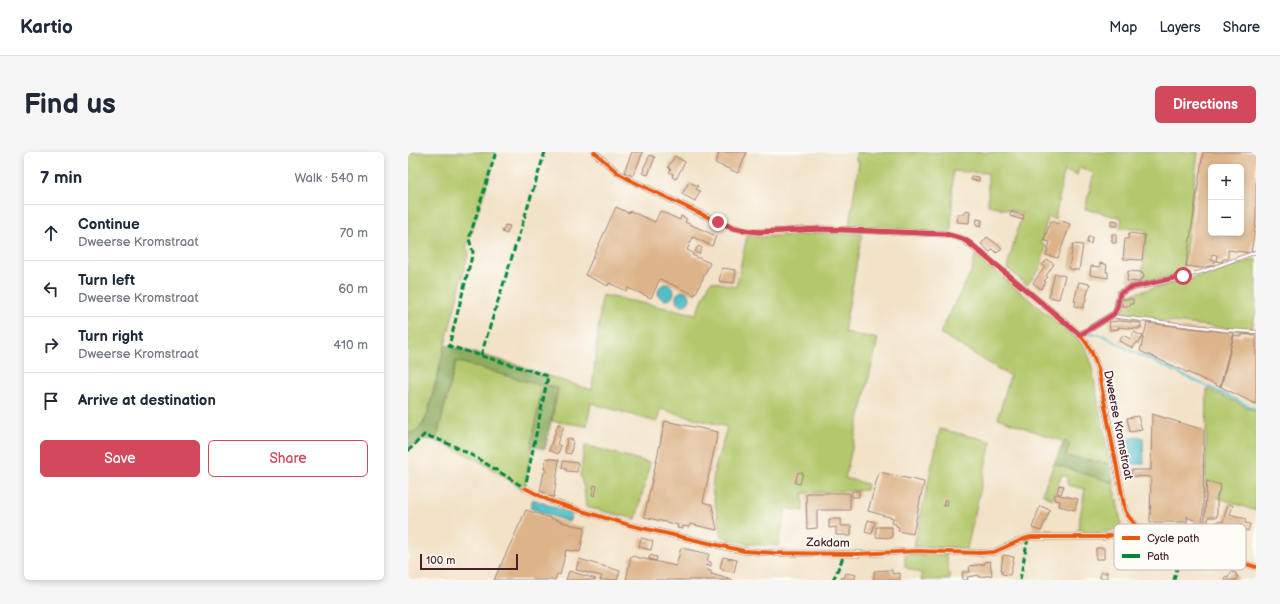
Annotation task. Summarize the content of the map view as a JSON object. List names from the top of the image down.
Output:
{
  "streets": {
    "street": ["Dweerse Kromstraat", "Zakdam"]
  },
  "legend": ["Cycle path", "Path"],
  "scale_bar": "100 m",
  "page": {
    "header": "Kartio",
    "nav": ["Map", "Layers", "Share"],
    "buttons": [
      "Directions",
      ["Save", "Share"]
    ],
    "title": "Find us",
    "heading": ["7 min", "Walk · 540 m"],
    "map_buttons": ["+", "−"],
    "list": [
      ["Continue", "Dweerse Kromstraat", "70 m"],
      ["Turn left", "Dweerse Kromstraat", "60 m"],
      ["Turn right", "Dweerse Kromstraat", "410 m"],
      "Arrive at destination"
    ],
    "scale": "100 m"
  }
}
